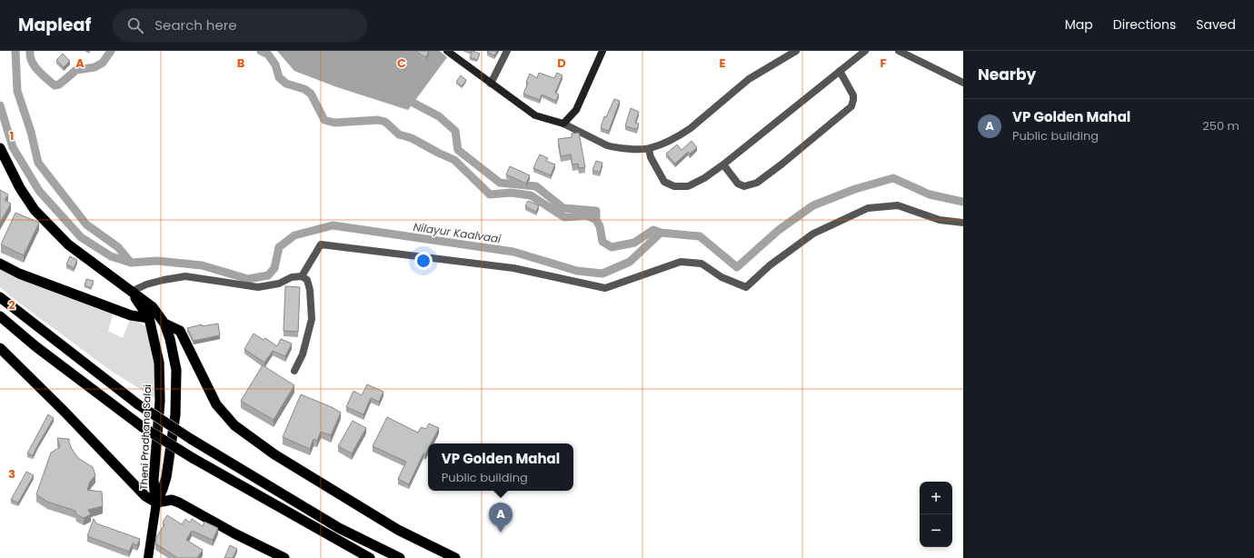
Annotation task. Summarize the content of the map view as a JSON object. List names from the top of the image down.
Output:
{
  "streets": {
    "highway": ["Theni Pradhana Salai"]
  },
  "water": ["Nilayur Kaalvaai"],
  "page": {
    "header": "Mapleaf",
    "search": "Search here",
    "nav": ["Map", "Directions", "Saved"],
    "heading": "Nearby",
    "list": [
      {
        "mark": "A",
        "name": "VP Golden Mahal",
        "note": "Public building",
        "value": "250 m"
      }
    ],
    "popup": ["VP Golden Mahal", "Public building"],
    "map_buttons": ["+", "−"],
    "pins": "A"
  },
  "grid": {
    "columns": [
      "A",
      "B",
      "C",
      "D",
      "E",
      "F"
    ],
    "rows": ["1", "2", "3"]
  }
}
